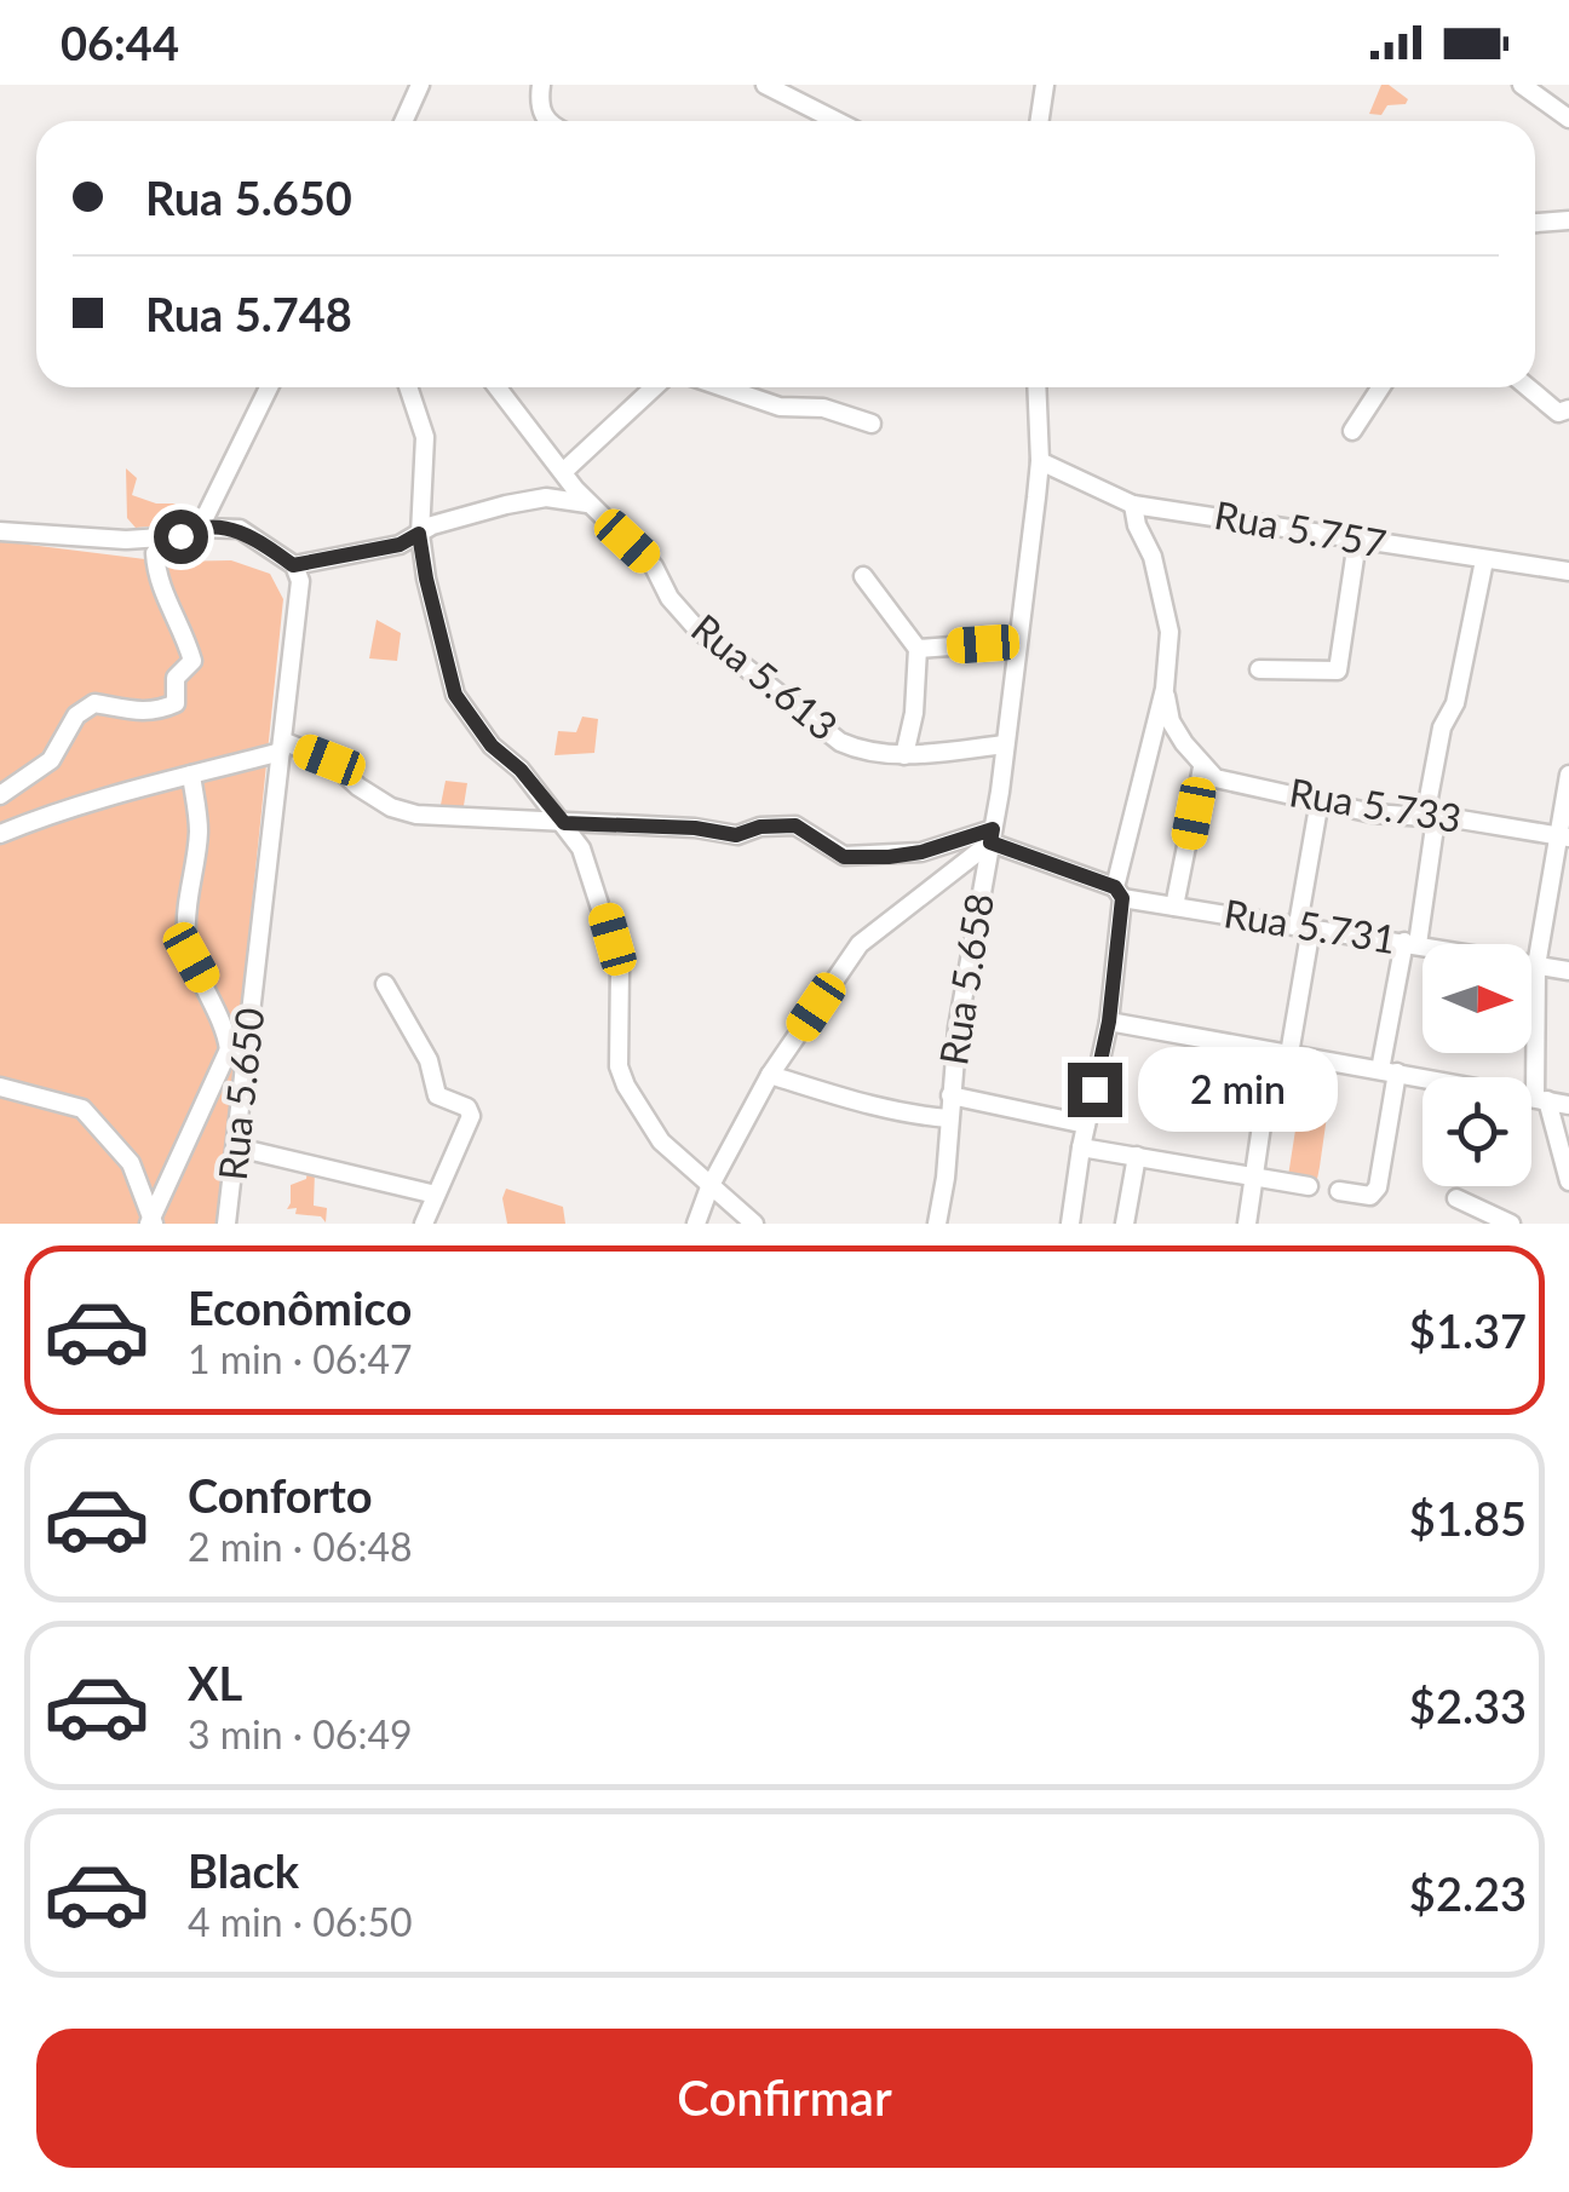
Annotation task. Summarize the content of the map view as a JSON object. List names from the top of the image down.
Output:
{
  "streets": {
    "street": [
      "Rua 5.757",
      "Rua 5.613",
      "Rua 5.733",
      "Rua 5.731",
      "Rua 5.658",
      "Rua 5.650"
    ]
  },
  "crossings": [
    ["Rua 5.757", "Rua 5.658"],
    ["Rua 5.613", "Rua 5.658"],
    ["Rua 5.731", "Rua 5.658"]
  ],
  "north": "right",
  "page": {
    "status": "06:44",
    "banner": ["Rua 5.650", "Rua 5.748"],
    "bubble": "2 min",
    "list": [
      {
        "name": "Econômico",
        "note": "1 min · 06:47",
        "value": "$1.37"
      },
      {
        "name": "Conforto",
        "note": "2 min · 06:48",
        "value": "$1.85"
      },
      {
        "name": "XL",
        "note": "3 min · 06:49",
        "value": "$2.33"
      },
      {
        "name": "Black",
        "note": "4 min · 06:50",
        "value": "$2.23"
      }
    ],
    "buttons": "Confirmar"
  }
}
